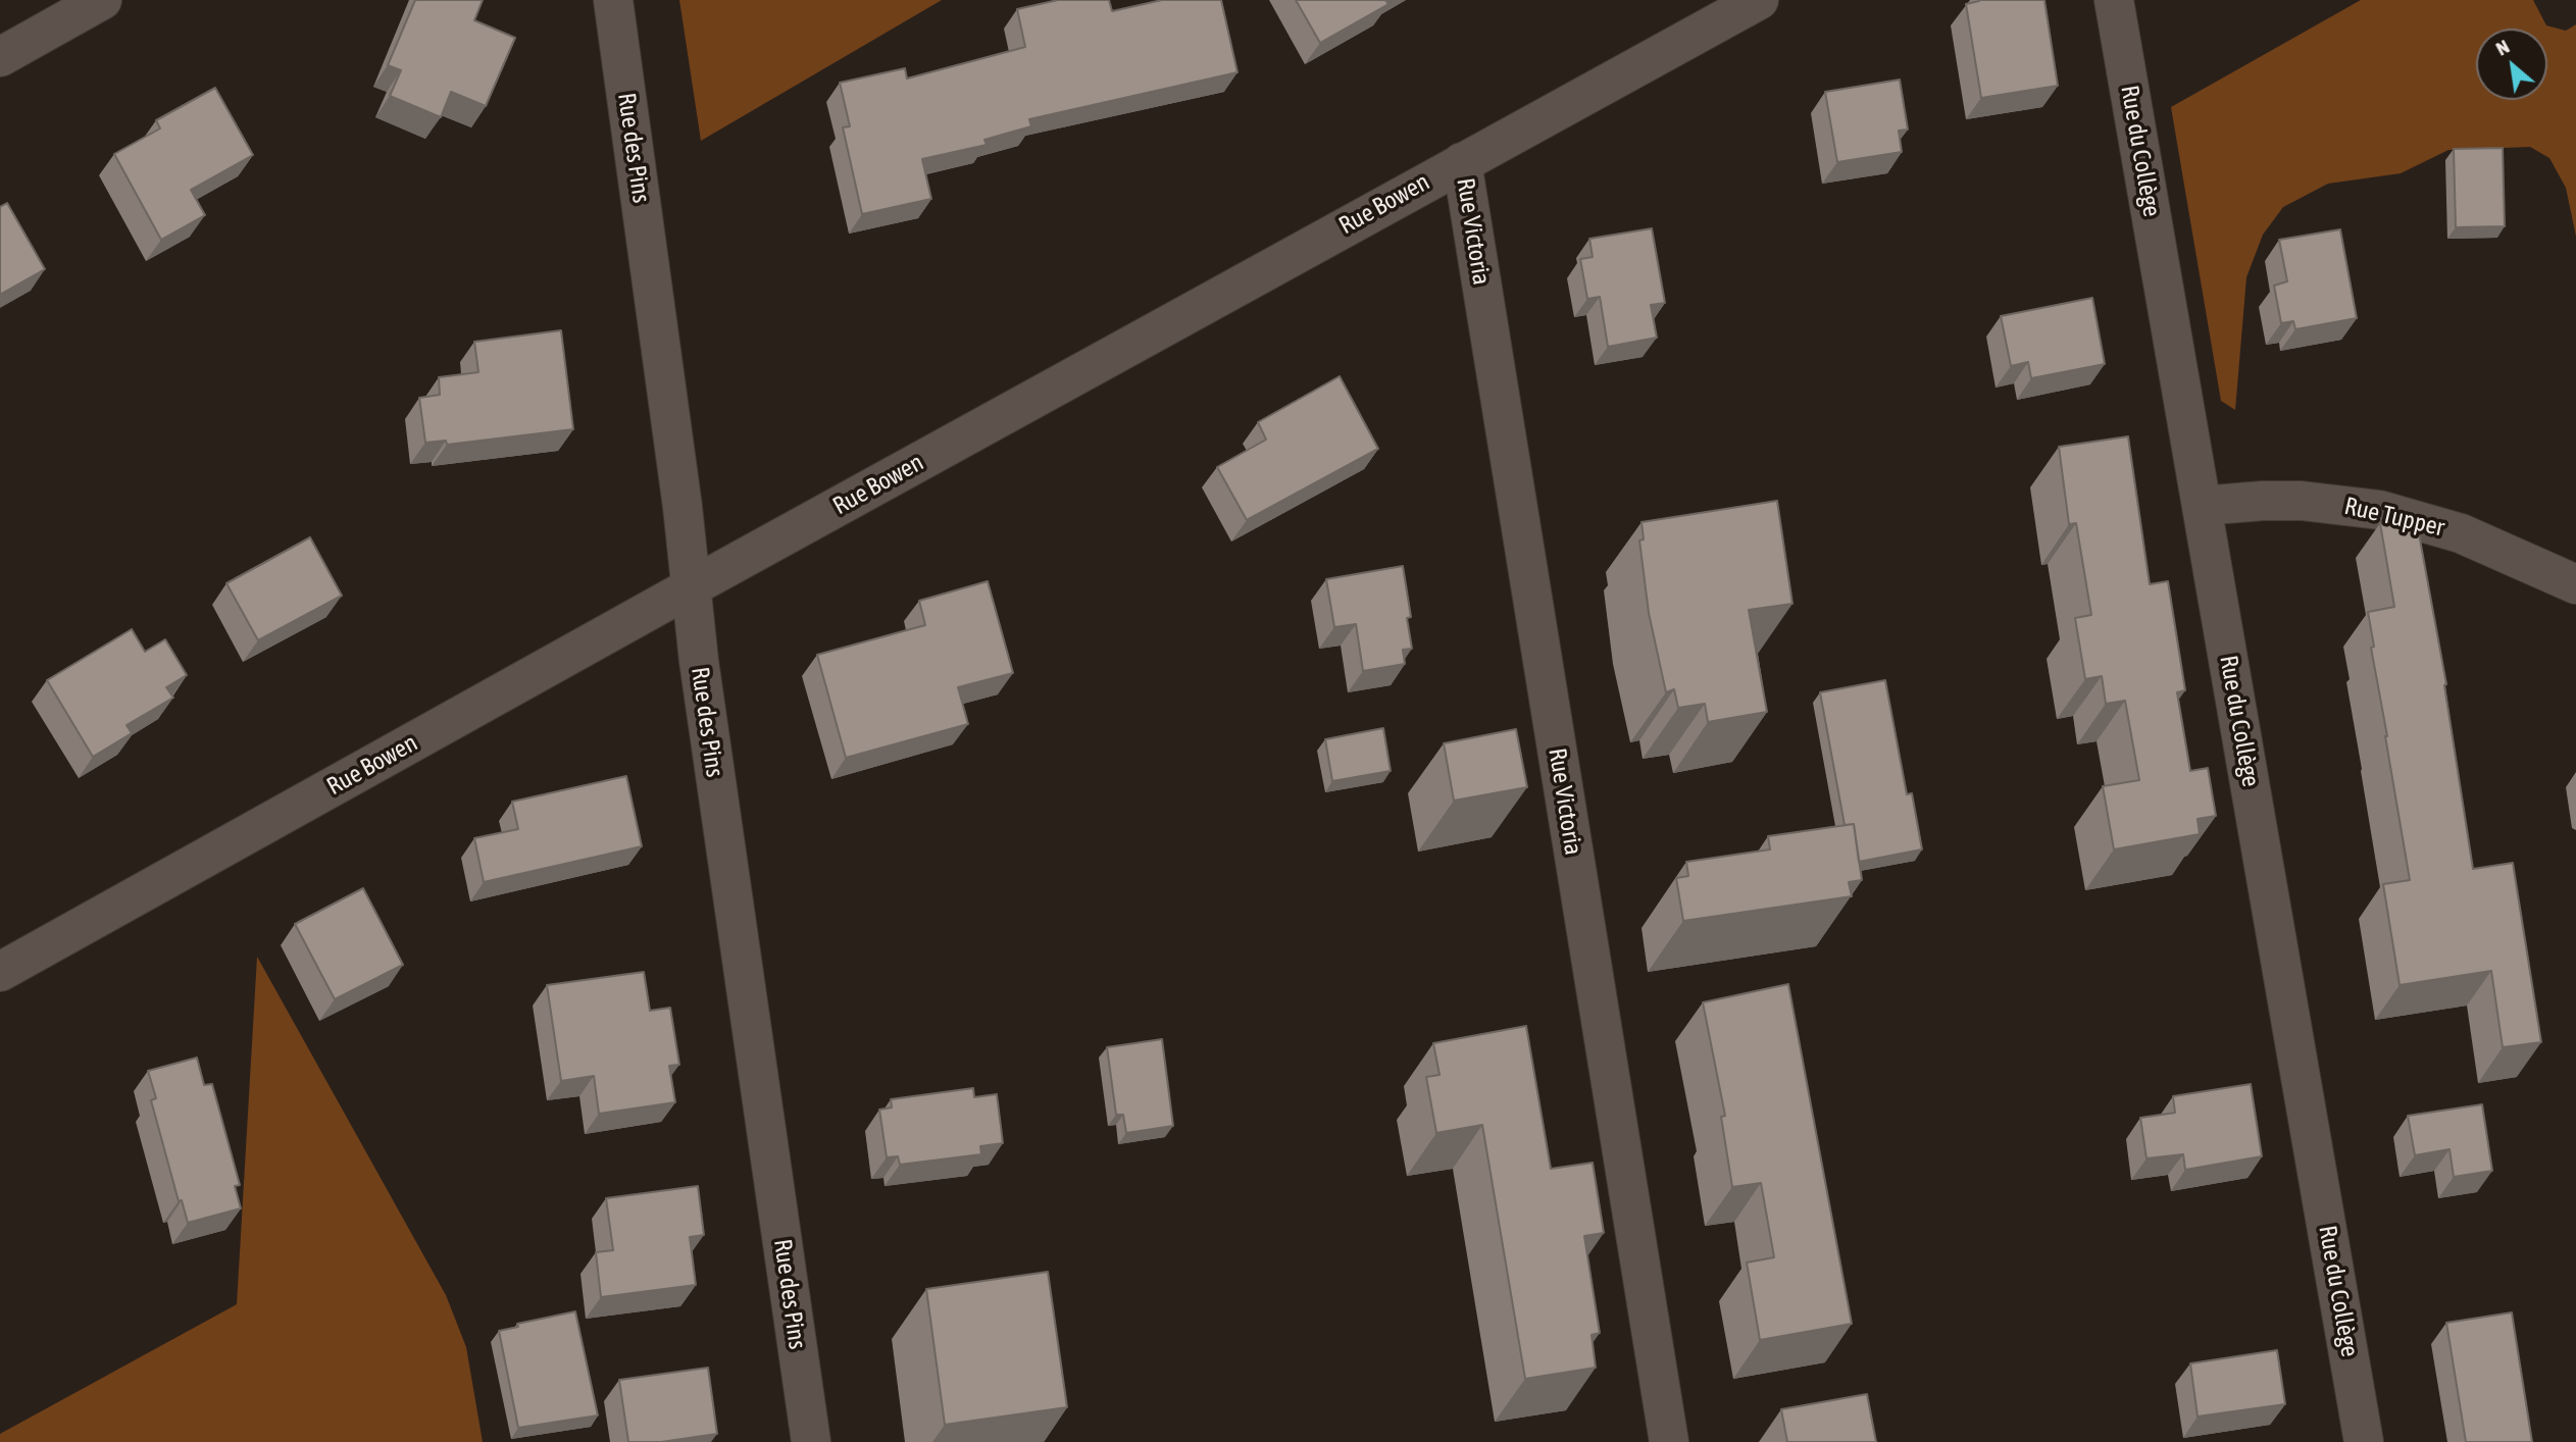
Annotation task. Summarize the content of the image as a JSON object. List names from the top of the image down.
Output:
{
  "streets": {
    "street": [
      "Rue des Pins",
      "Rue du Collège",
      "Rue Bowen",
      "Rue Victoria",
      "Rue Tupper"
    ]
  },
  "crossings": [
    ["Rue des Pins", "Rue Bowen"],
    ["Rue du Collège", "Rue Tupper"],
    ["Rue Bowen", "Rue Victoria"]
  ],
  "north": "top left"
}
